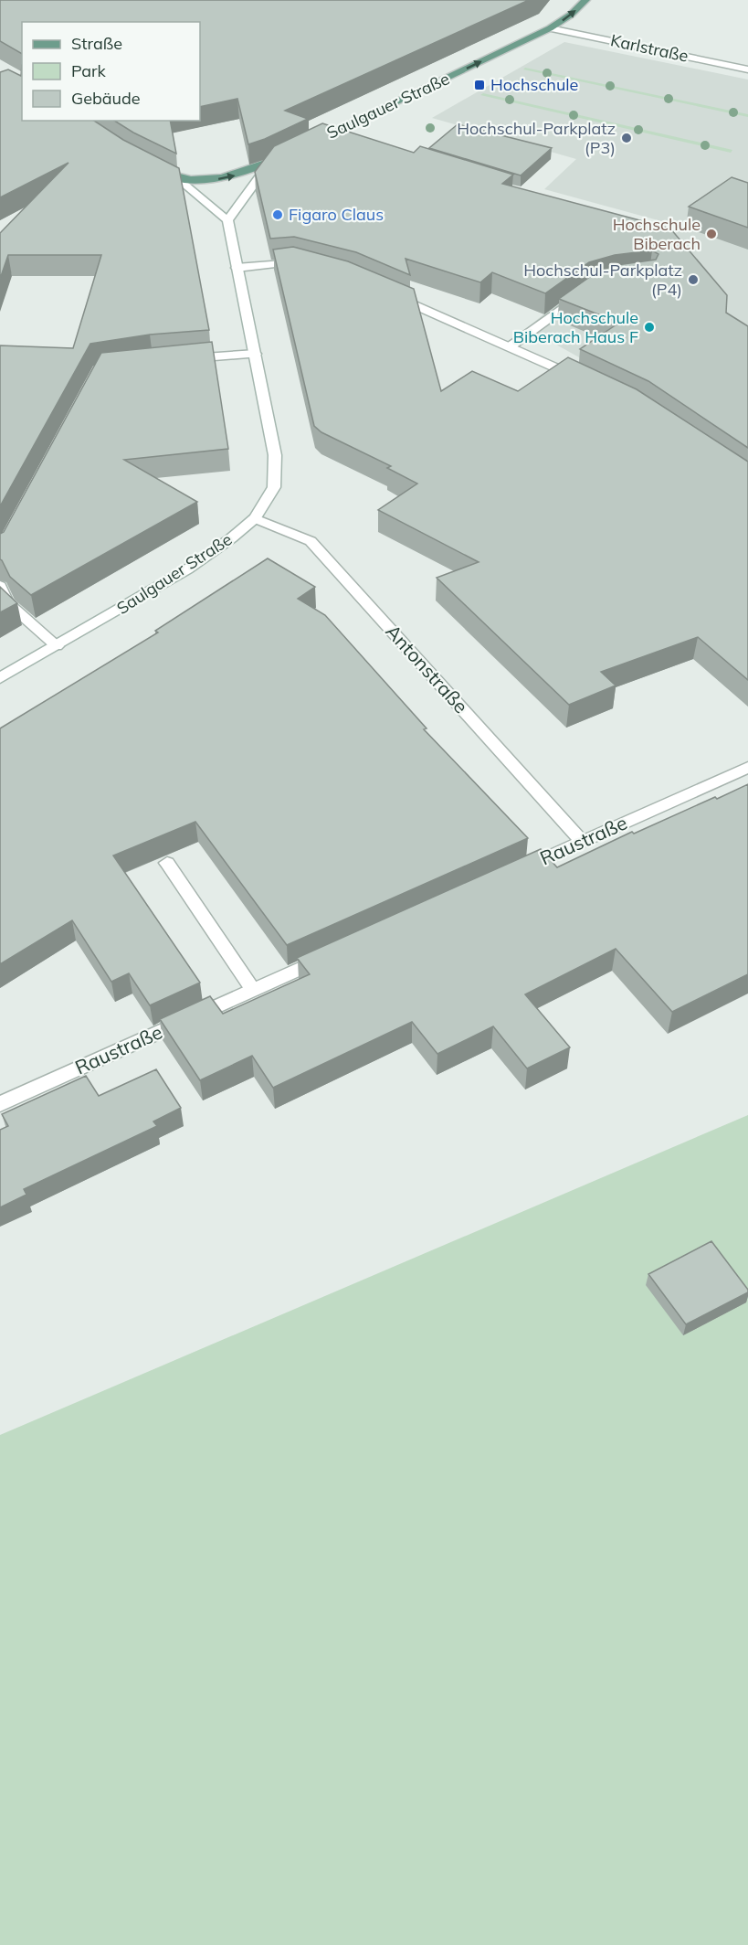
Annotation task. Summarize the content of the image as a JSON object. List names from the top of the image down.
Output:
{
  "streets": {
    "main road": ["Saulgauer Straße"],
    "street": ["Karlstraße", "Antonstraße", "Raustraße"]
  },
  "crossings": [
    ["Karlstraße", "Saulgauer Straße"],
    ["Saulgauer Straße", "Antonstraße"],
    ["Antonstraße", "Raustraße"]
  ],
  "places": {
    "transit": ["Hochschule"],
    "other": [
      "Hochschul-Parkplatz (P3)",
      "Figaro Claus",
      "Hochschule Biberach",
      "Hochschul-Parkplatz (P4)",
      "Hochschule Biberach Haus F"
    ]
  },
  "legend": ["Straße", "Park", "Gebäude"]
}
